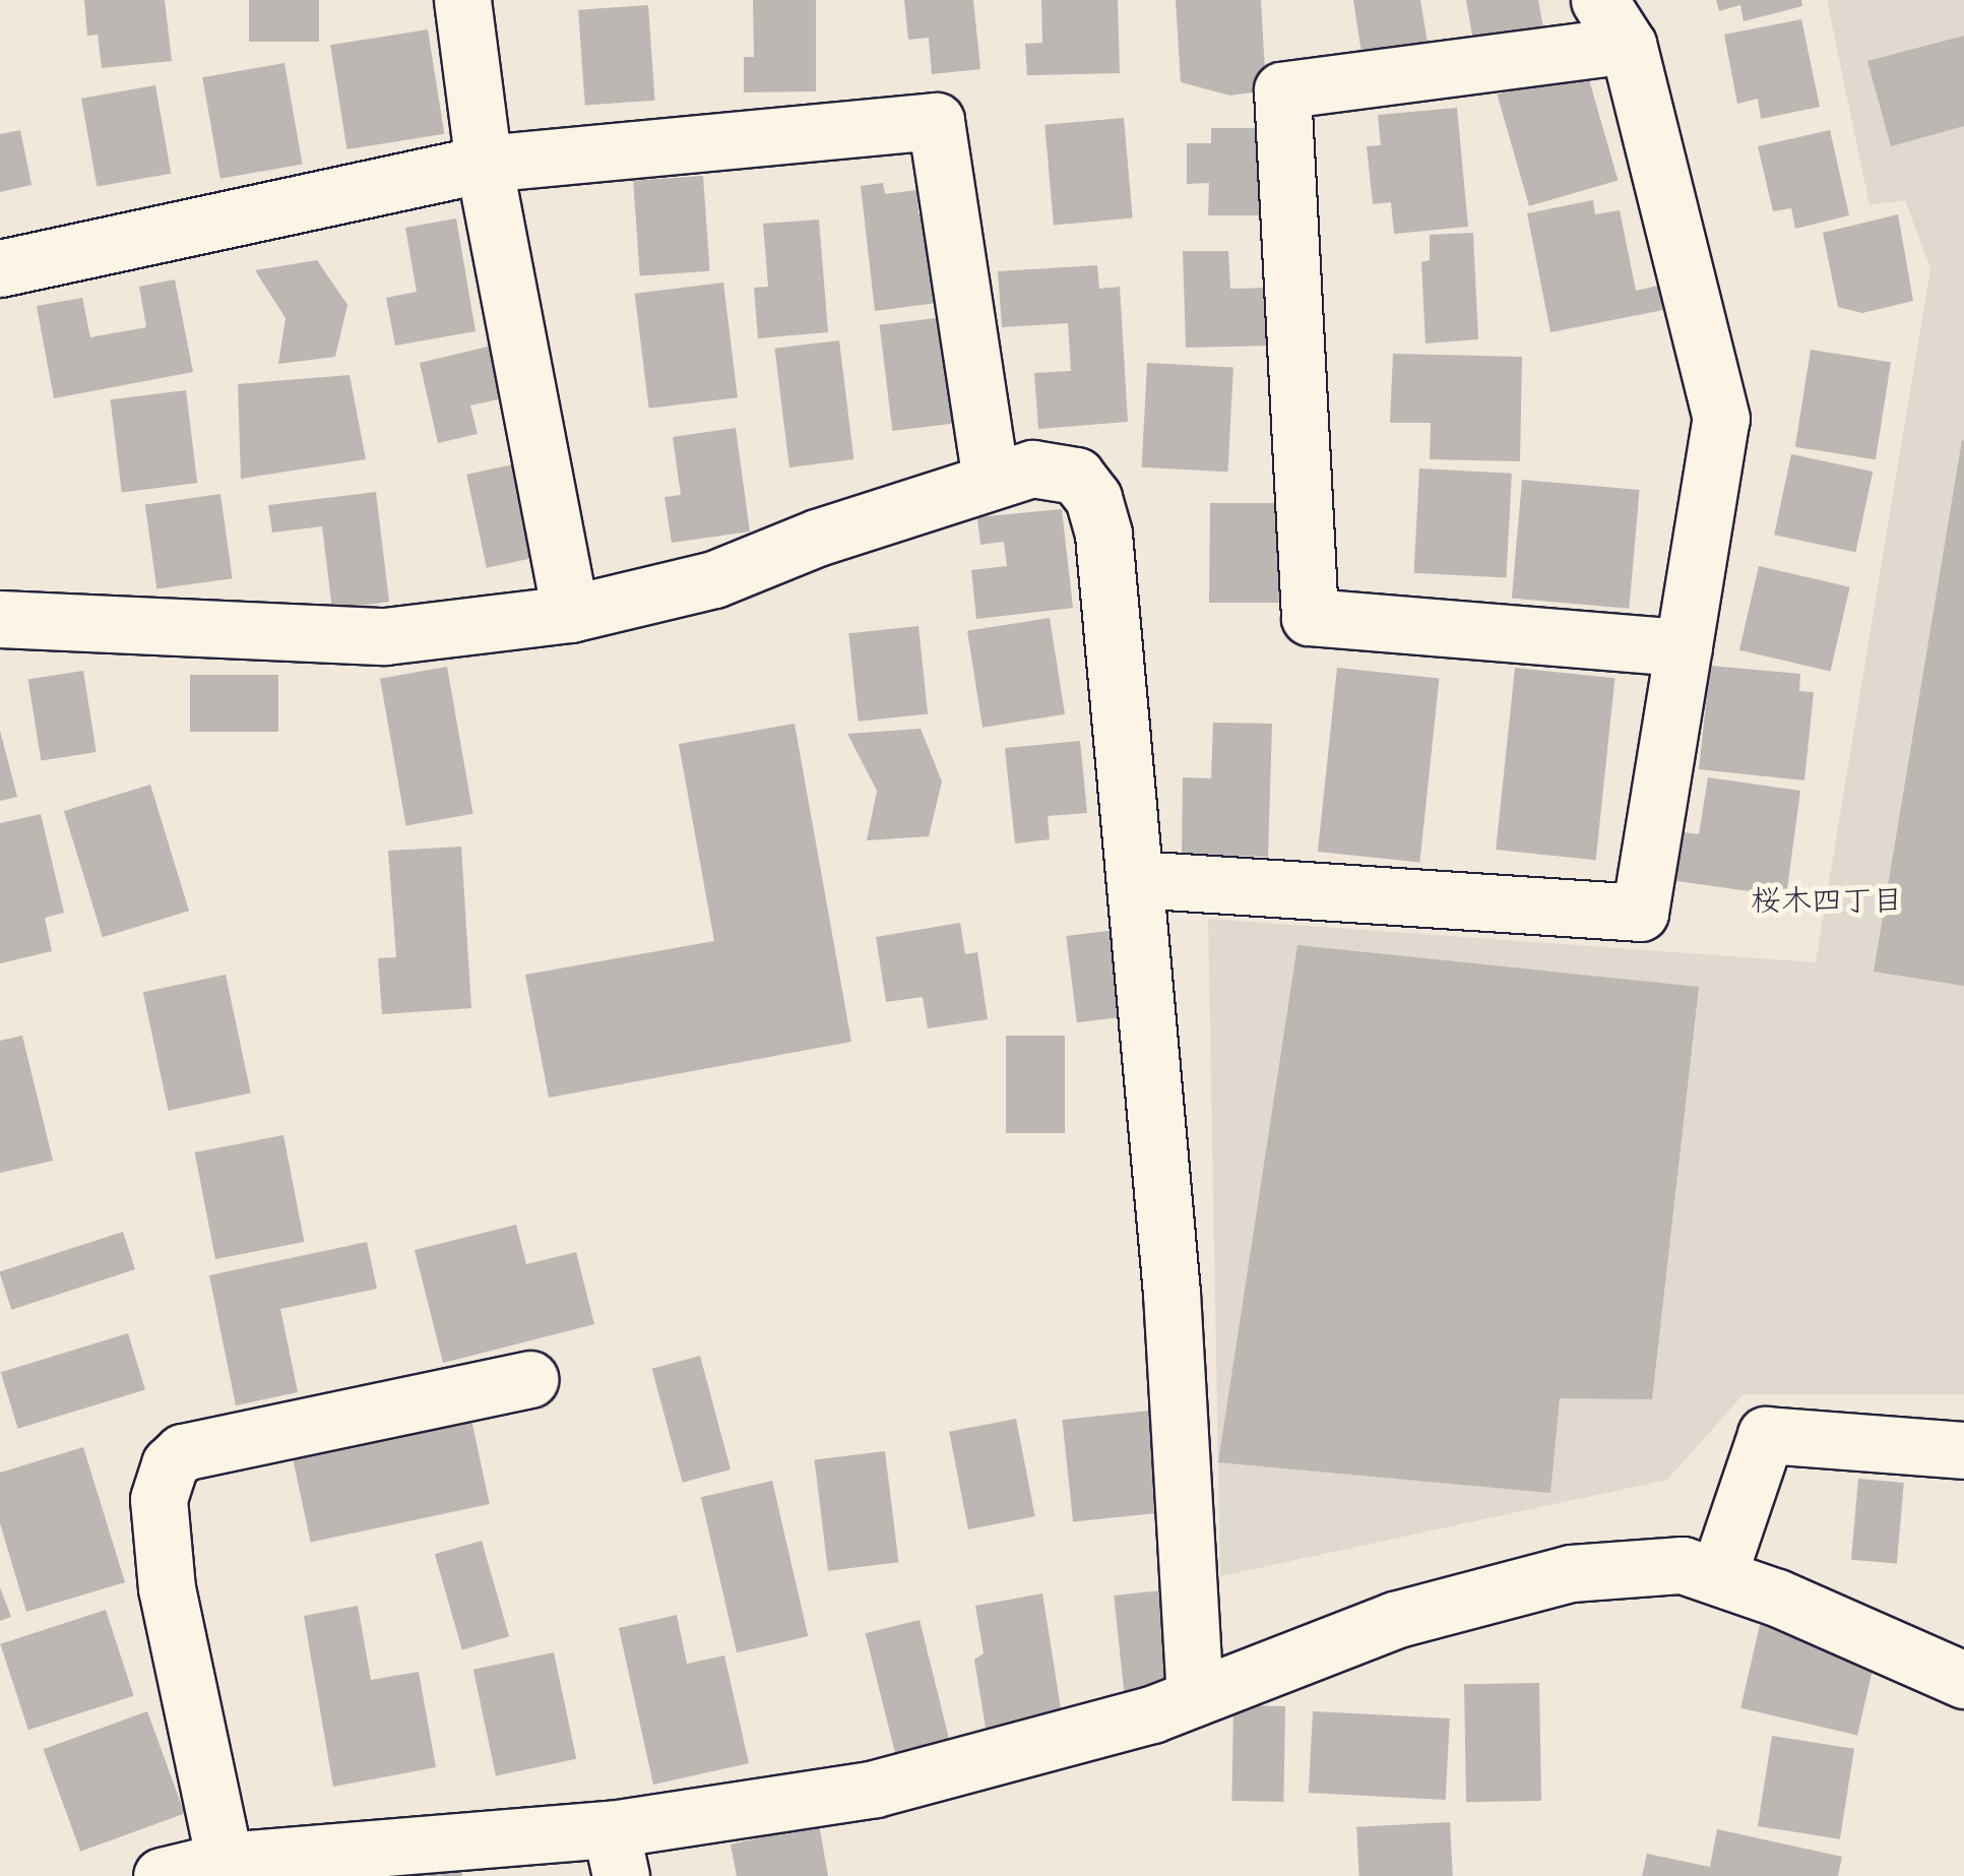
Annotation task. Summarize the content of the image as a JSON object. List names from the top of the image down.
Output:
{
  "districts": ["桜木四丁目"]
}
